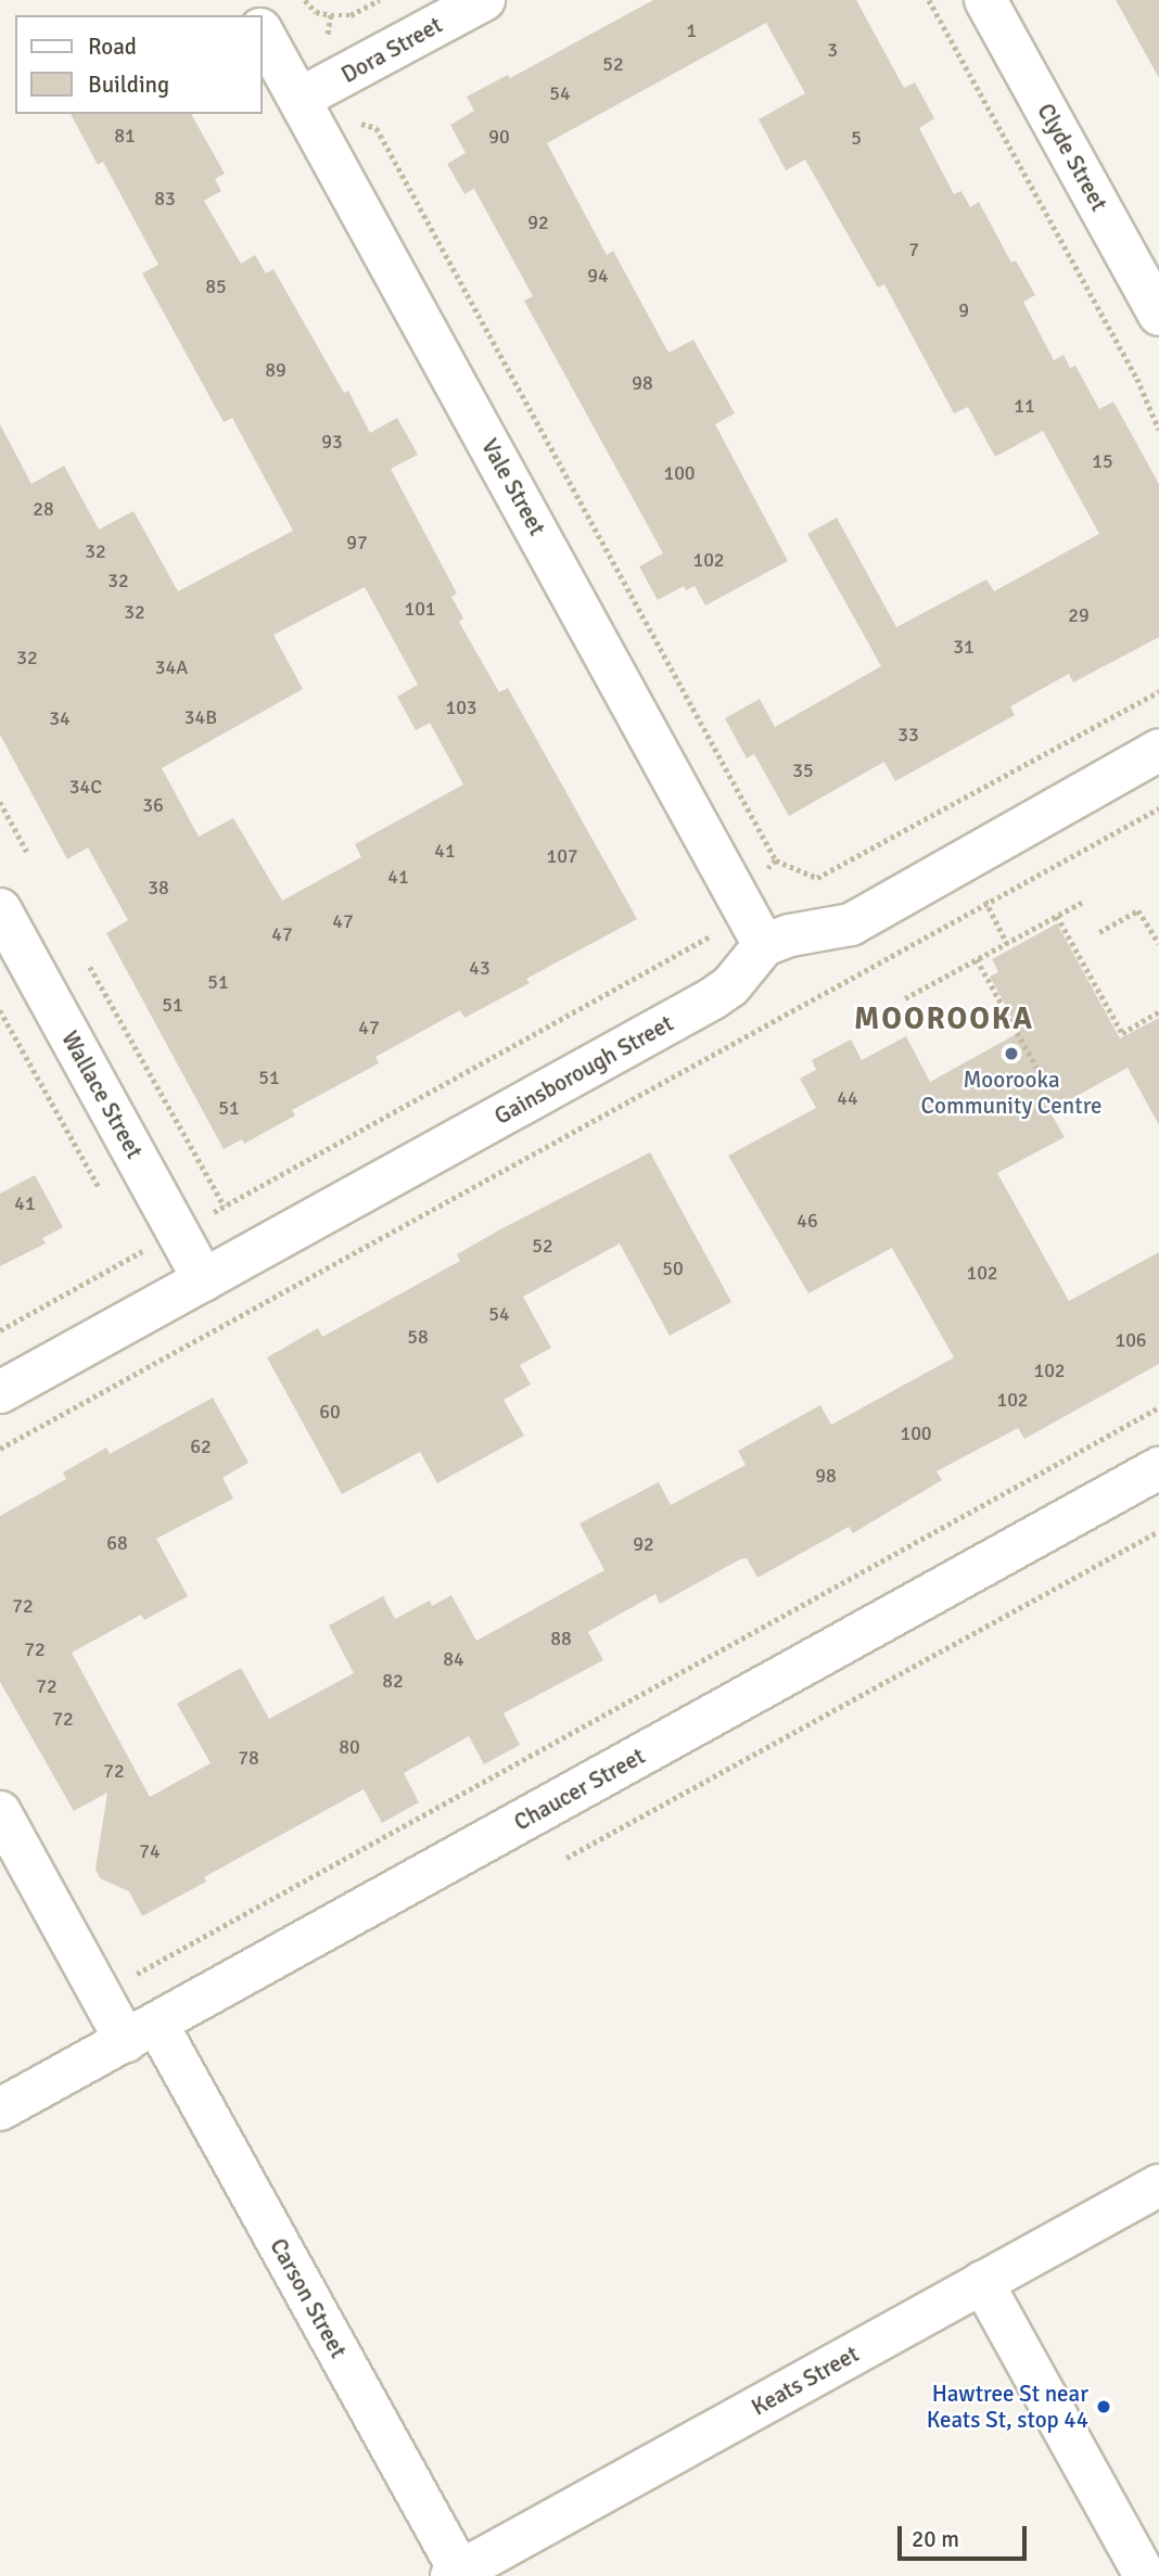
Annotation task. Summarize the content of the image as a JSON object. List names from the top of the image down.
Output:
{
  "streets": {
    "street": [
      "Dora Street",
      "Clyde Street",
      "Vale Street",
      "Gainsborough Street",
      "Wallace Street",
      "Chaucer Street",
      "Carson Street",
      "Keats Street"
    ]
  },
  "crossings": [
    ["Dora Street", "Vale Street"],
    ["Vale Street", "Gainsborough Street"],
    ["Gainsborough Street", "Wallace Street"],
    ["Chaucer Street", "Carson Street"],
    ["Carson Street", "Keats Street"]
  ],
  "districts": ["MOOROOKA"],
  "places": ["Moorooka Community Centre", "Hawtree St near Keats St, stop 44"],
  "house_numbers": [
    "1",
    "3",
    "52",
    "54",
    "81",
    "90",
    "5",
    "83",
    "92",
    "7",
    "94",
    "85",
    "9",
    "89",
    "98",
    "11",
    "93",
    "15",
    "100",
    "28",
    "97",
    "32",
    "102",
    "32",
    "101",
    "32",
    "29",
    "31",
    "32",
    "34A",
    "103",
    "34B",
    "34",
    "33",
    "35",
    "34C",
    "36",
    "41",
    "107",
    "41",
    "38",
    "47",
    "47",
    "43",
    "51",
    "51",
    "47",
    "51",
    "44",
    "51",
    "41",
    "46",
    "52",
    "50",
    "102",
    "54",
    "58",
    "106",
    "102",
    "102",
    "60",
    "100",
    "62",
    "98",
    "68",
    "92",
    "72",
    "88",
    "72",
    "84",
    "82",
    "72",
    "72",
    "80",
    "78",
    "72",
    "74"
  ],
  "legend": ["Road", "Building"],
  "scale_bar": "20 m"
}
